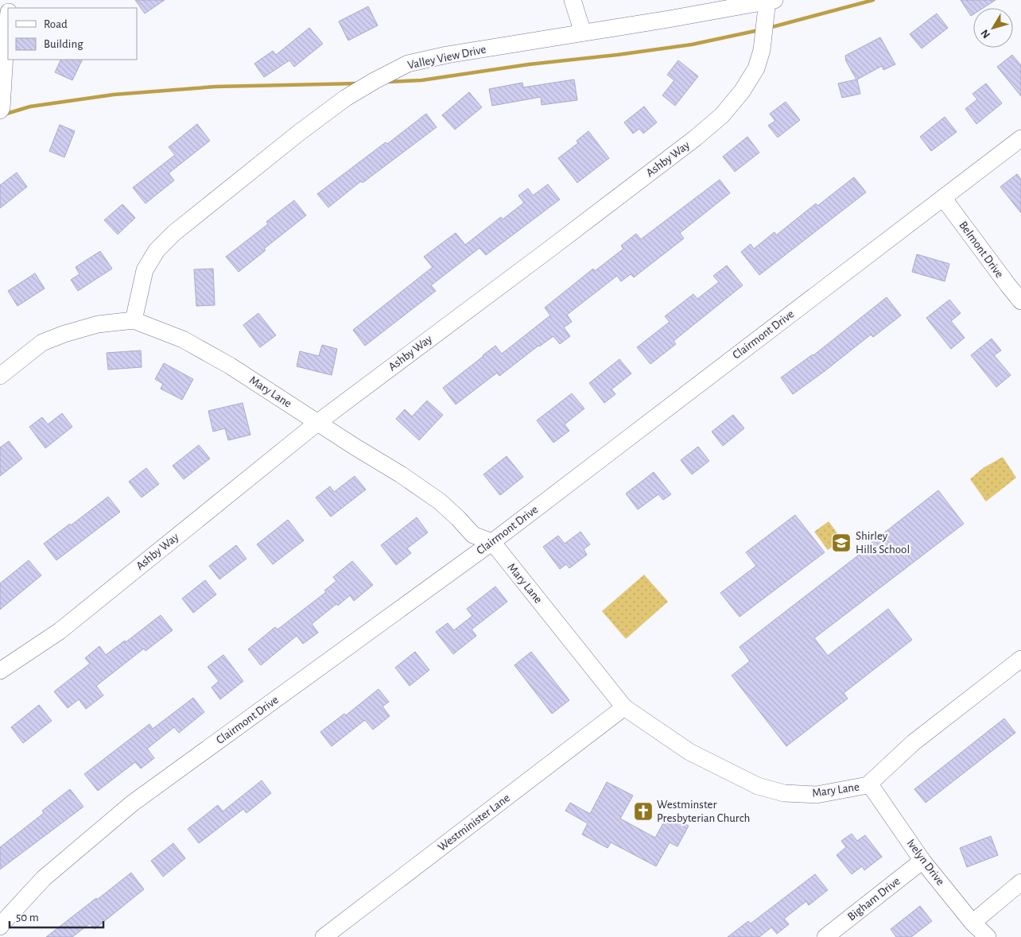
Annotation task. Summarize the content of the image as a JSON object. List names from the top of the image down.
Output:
{
  "streets": {
    "street": [
      "Valley View Drive",
      "Ashby Way",
      "Belmont Drive",
      "Clairmont Drive",
      "Mary Lane",
      "Westminister Lane",
      "Ivelyn Drive",
      "Bigham Drive"
    ]
  },
  "crossings": [
    ["Valley View Drive", "Ashby Way"],
    ["Valley View Drive", "Mary Lane"],
    ["Ashby Way", "Mary Lane"],
    ["Belmont Drive", "Clairmont Drive"],
    ["Clairmont Drive", "Mary Lane"],
    ["Mary Lane", "Westminister Lane"],
    ["Mary Lane", "Ivelyn Drive"],
    ["Ivelyn Drive", "Bigham Drive"]
  ],
  "places": {
    "school or university": ["Shirley Hills School"],
    "church": ["Westminster Presbyterian Church"]
  },
  "legend": ["Road", "Building"],
  "scale_bar": "50 m",
  "north": "bottom left"
}
